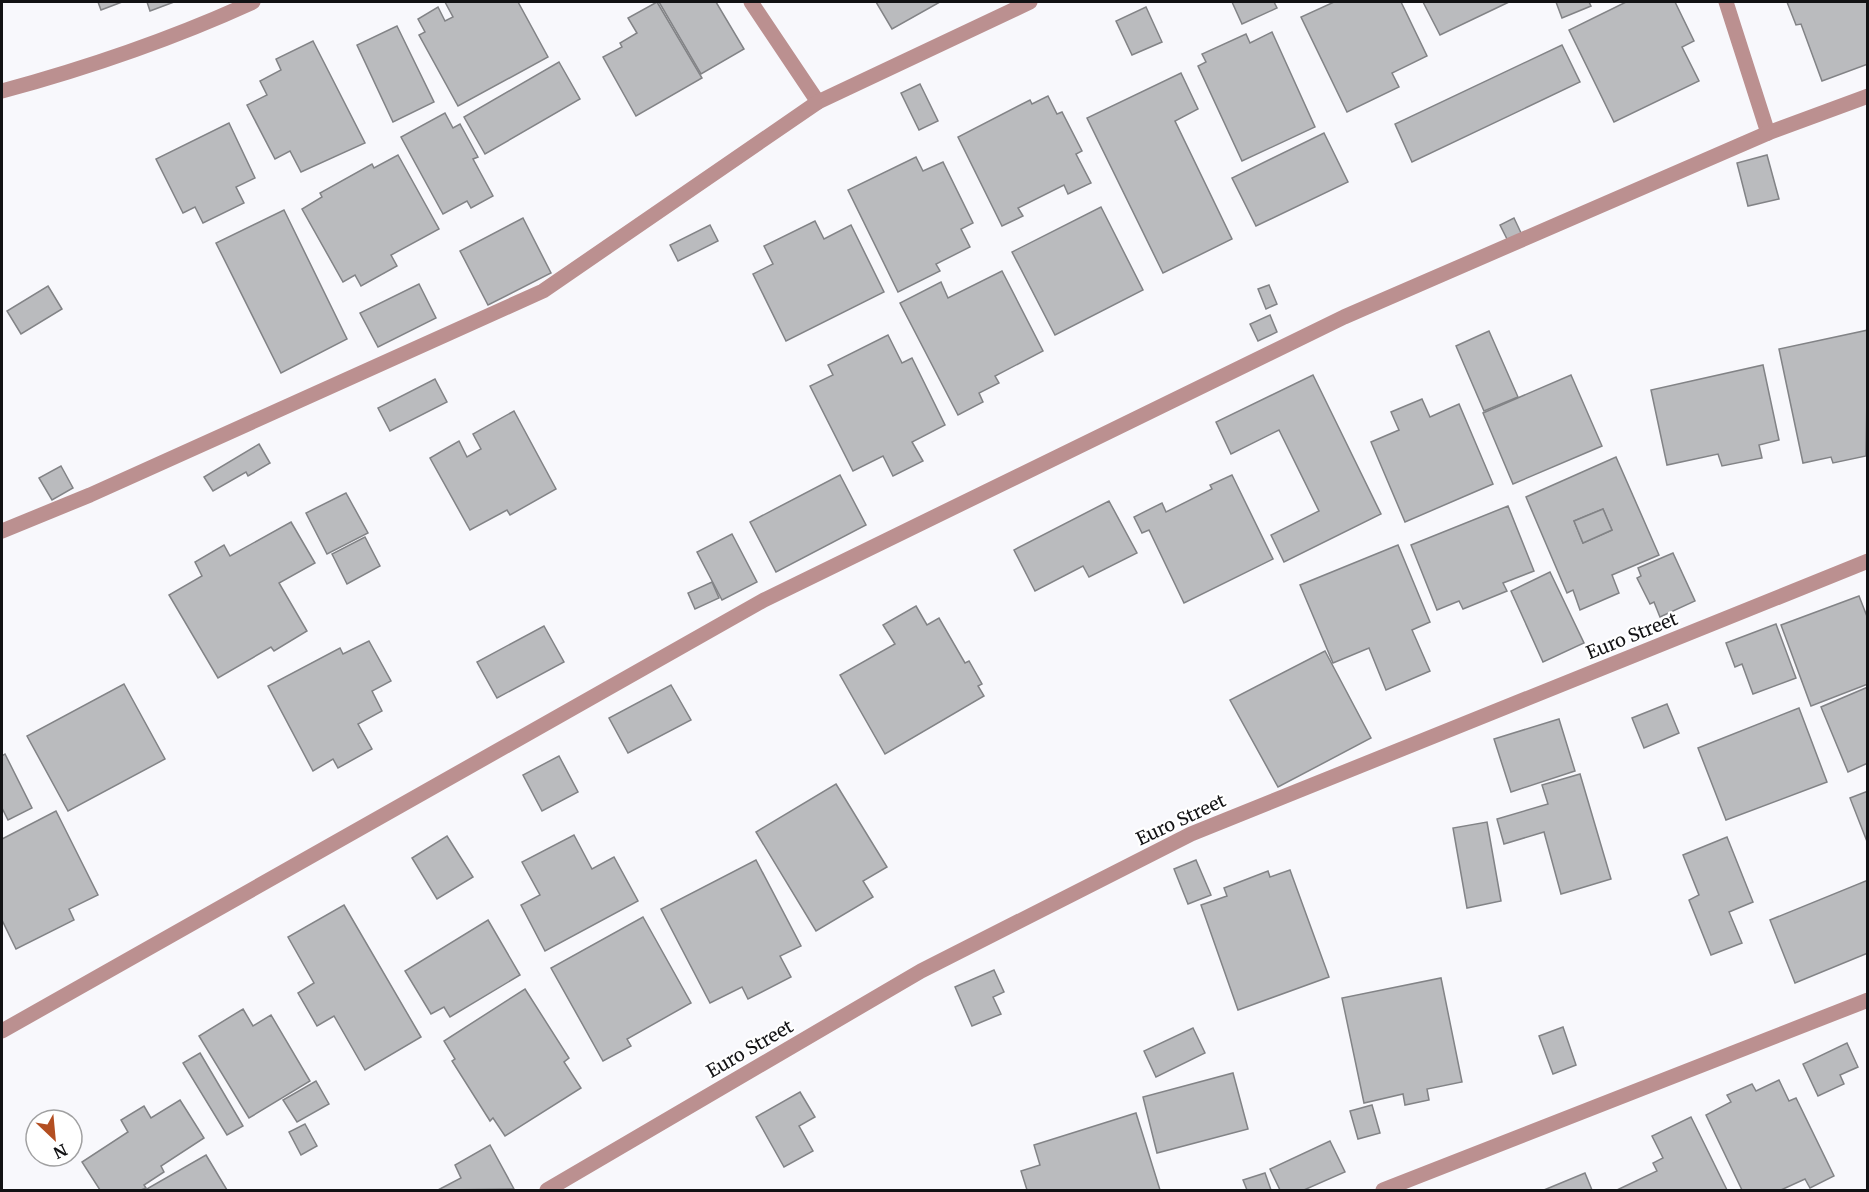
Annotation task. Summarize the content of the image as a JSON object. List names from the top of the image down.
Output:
{
  "streets": {
    "street": ["Euro Street"]
  },
  "north": "bottom right"
}
